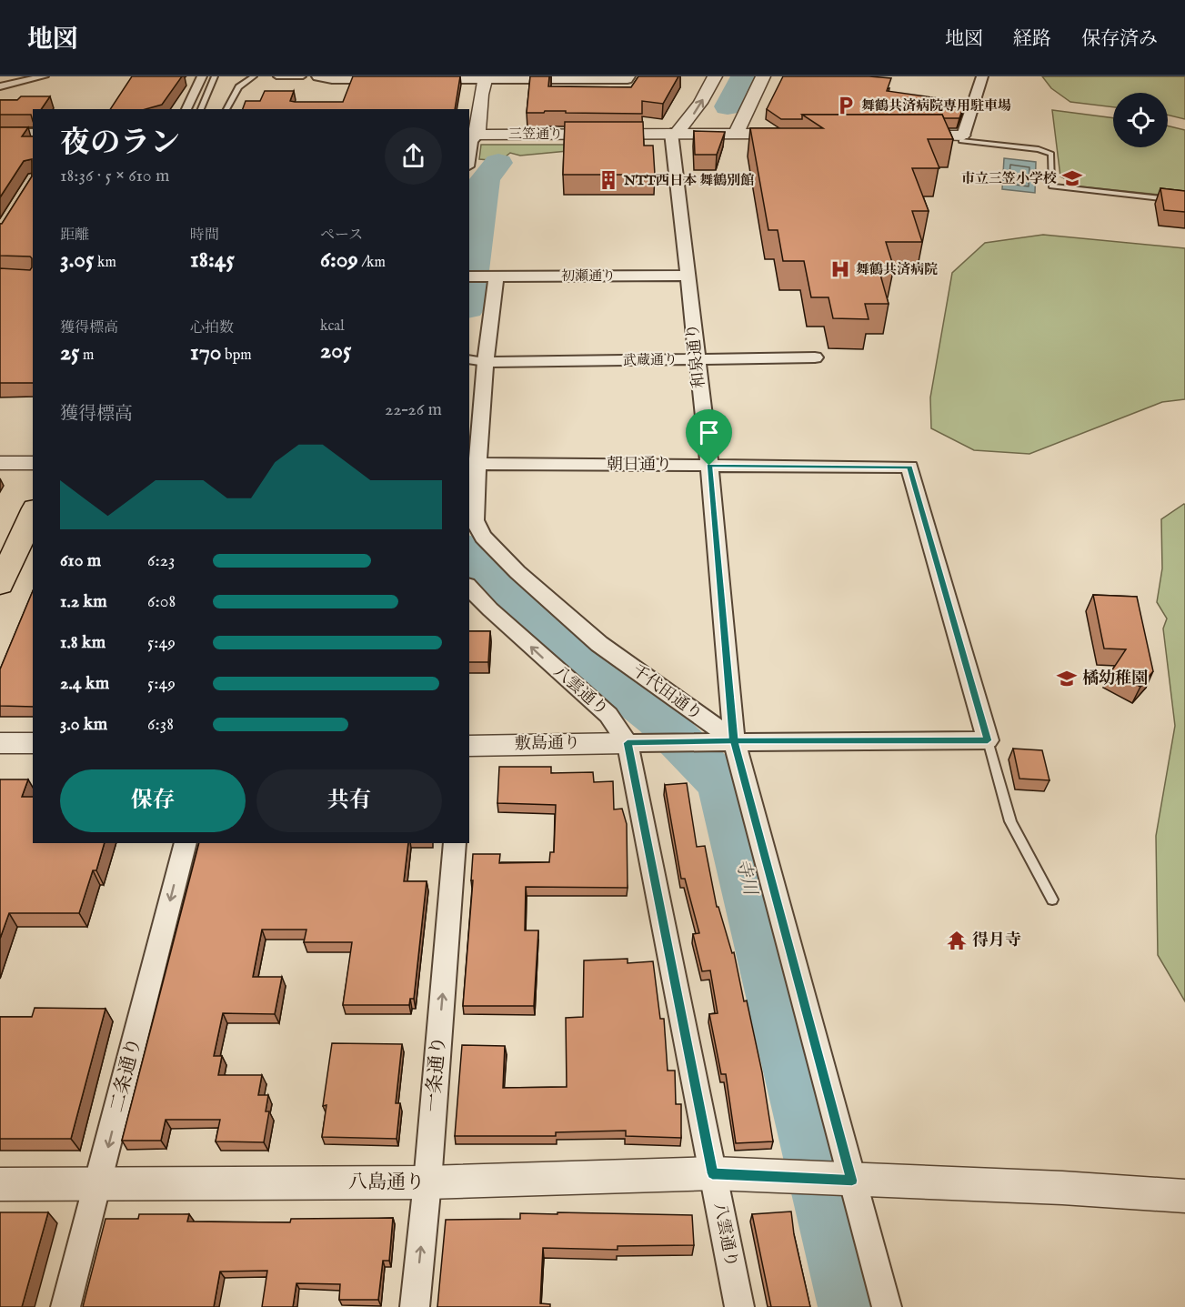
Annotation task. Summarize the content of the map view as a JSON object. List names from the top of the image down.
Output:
{
  "streets": {
    "street": [
      "三笠通り",
      "初瀬通り",
      "和泉通り",
      "武蔵通り",
      "朝日通り",
      "八雲通り",
      "千代田通り",
      "敷島通り",
      "一条通り",
      "二条通り",
      "八島通り"
    ]
  },
  "crossings": [
    ["三笠通り", "和泉通り"],
    ["初瀬通り", "和泉通り"],
    ["初瀬通り", "千代田通り"],
    ["和泉通り", "武蔵通り"],
    ["和泉通り", "朝日通り"],
    ["和泉通り", "千代田通り"],
    ["武蔵通り", "千代田通り"],
    ["朝日通り", "千代田通り"],
    ["八雲通り", "敷島通り"],
    ["八雲通り", "八島通り"],
    ["一条通り", "八島通り"],
    ["二条通り", "八島通り"]
  ],
  "one_way": ["一条通り", "二条通り"],
  "water": ["寺川"],
  "places": {
    "parking": ["舞鶴共済病院専用駐車場"],
    "school or university": ["市立三笠小学校", "橘幼稚園"],
    "building": ["NTT西日本 舞鶴別館"],
    "hospital": ["舞鶴共済病院"],
    "temple": ["得月寺"]
  },
  "page": {
    "header": "地図",
    "nav": ["地図", "経路", "保存済み"],
    "heading": ["夜のラン", "18:36 · 5 × 610 m"],
    "stats": [
      ["距離", "3.05 km"],
      ["時間", "18:45"],
      ["ペース", "6:09 /km"],
      ["獲得標高", "25 m"],
      ["心拍数", "170 bpm"],
      ["kcal", "205"]
    ],
    "chart": ["獲得標高", "22–26 m"],
    "list": [
      {
        "name": "610 m",
        "note": "6:23"
      },
      {
        "name": "1.2 km",
        "note": "6:08"
      },
      {
        "name": "1.8 km",
        "note": "5:49"
      },
      {
        "name": "2.4 km",
        "note": "5:49"
      },
      {
        "name": "3.0 km",
        "note": "6:38"
      }
    ],
    "buttons": ["保存", "共有"]
  }
}
